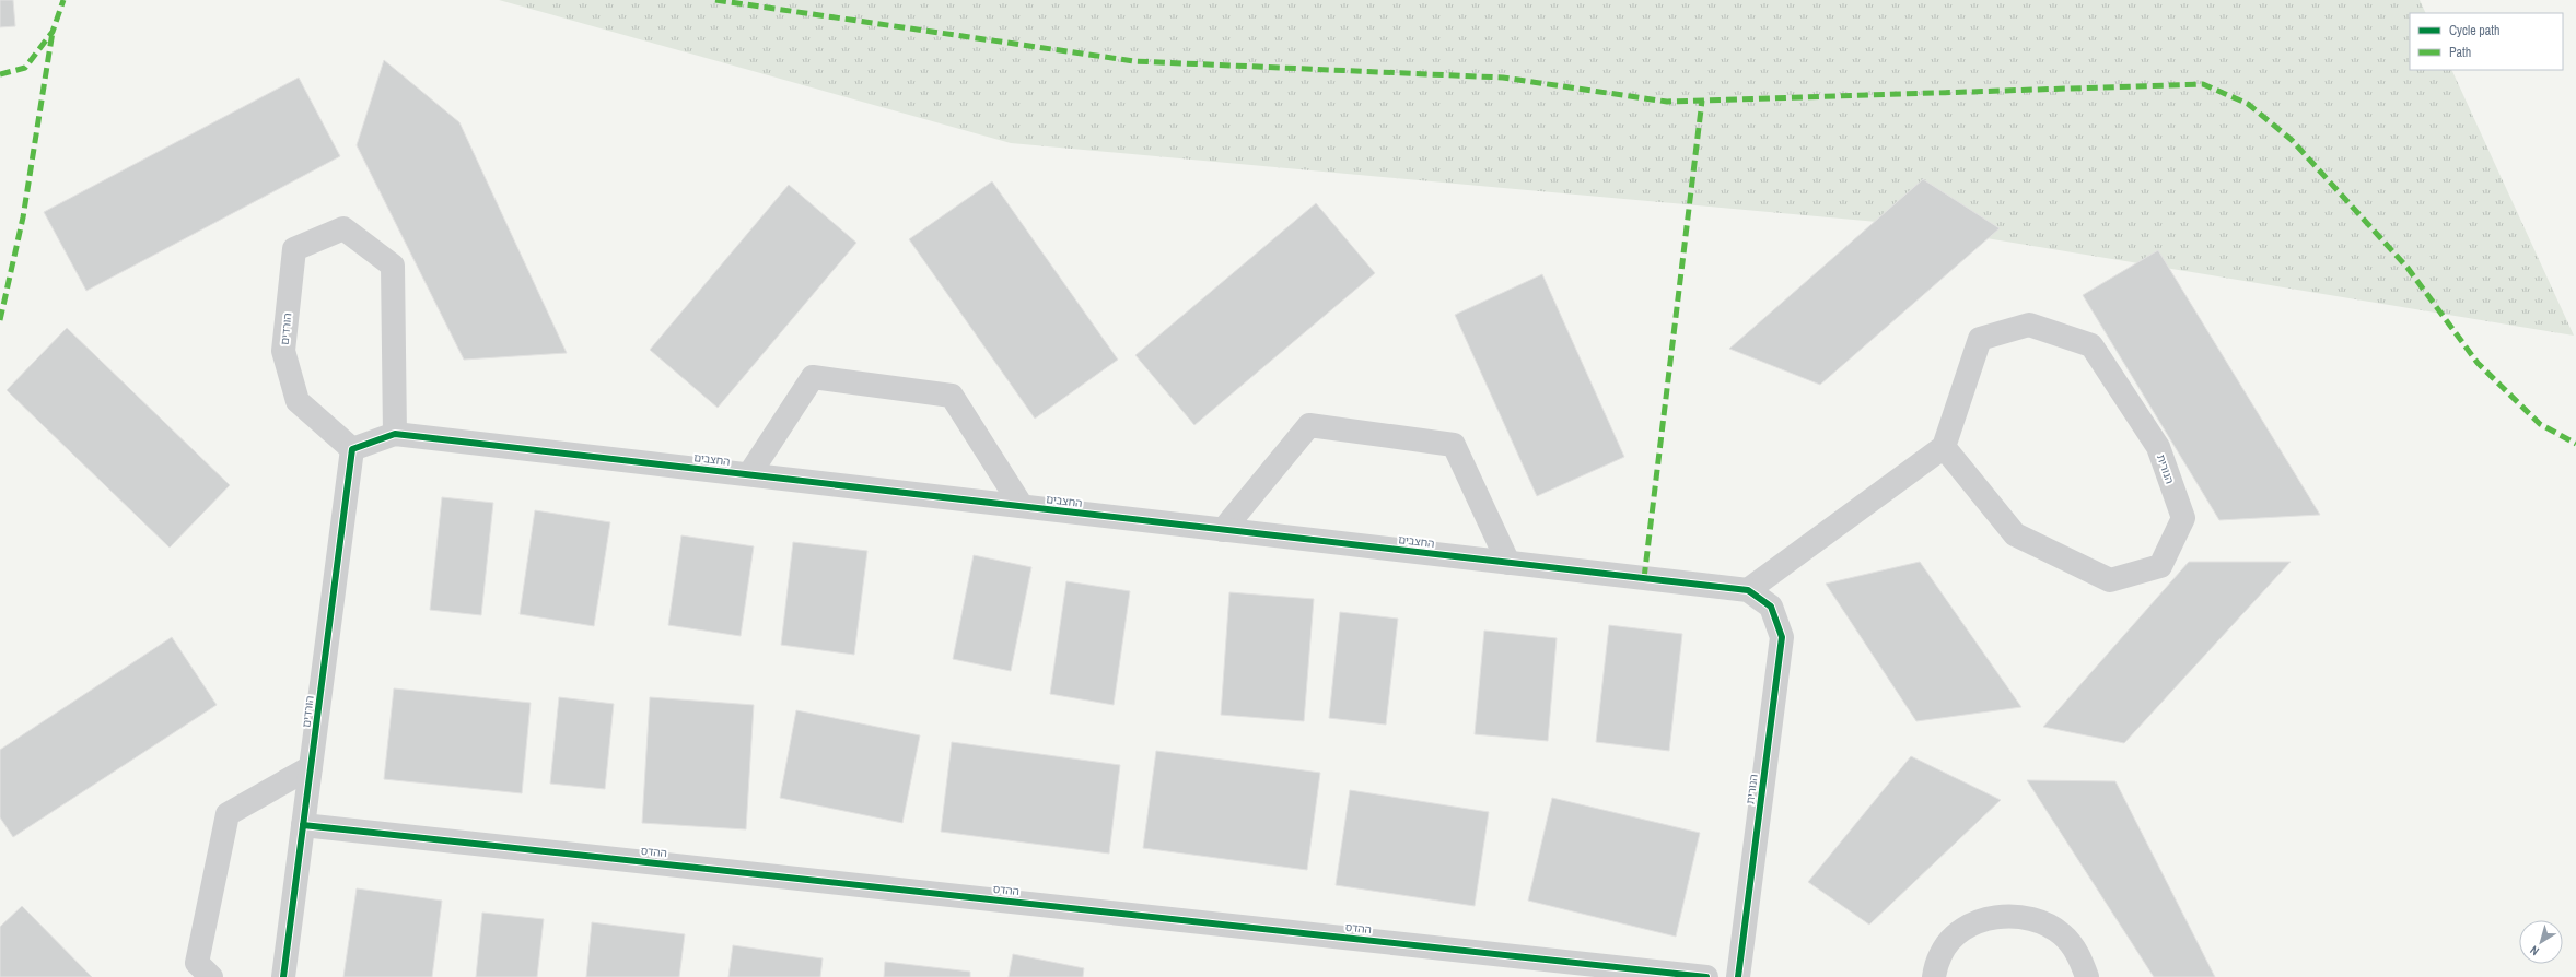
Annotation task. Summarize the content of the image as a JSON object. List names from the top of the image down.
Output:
{
  "streets": {
    "street": [
      "הורדים",
      "החצבים",
      "הנורית",
      "ההדס"
    ]
  },
  "crossings": [
    ["הורדים", "החצבים"],
    ["הורדים", "ההדס"],
    ["החצבים", "הנורית"]
  ],
  "legend": ["Cycle path", "Path"],
  "north": "bottom left"
}
